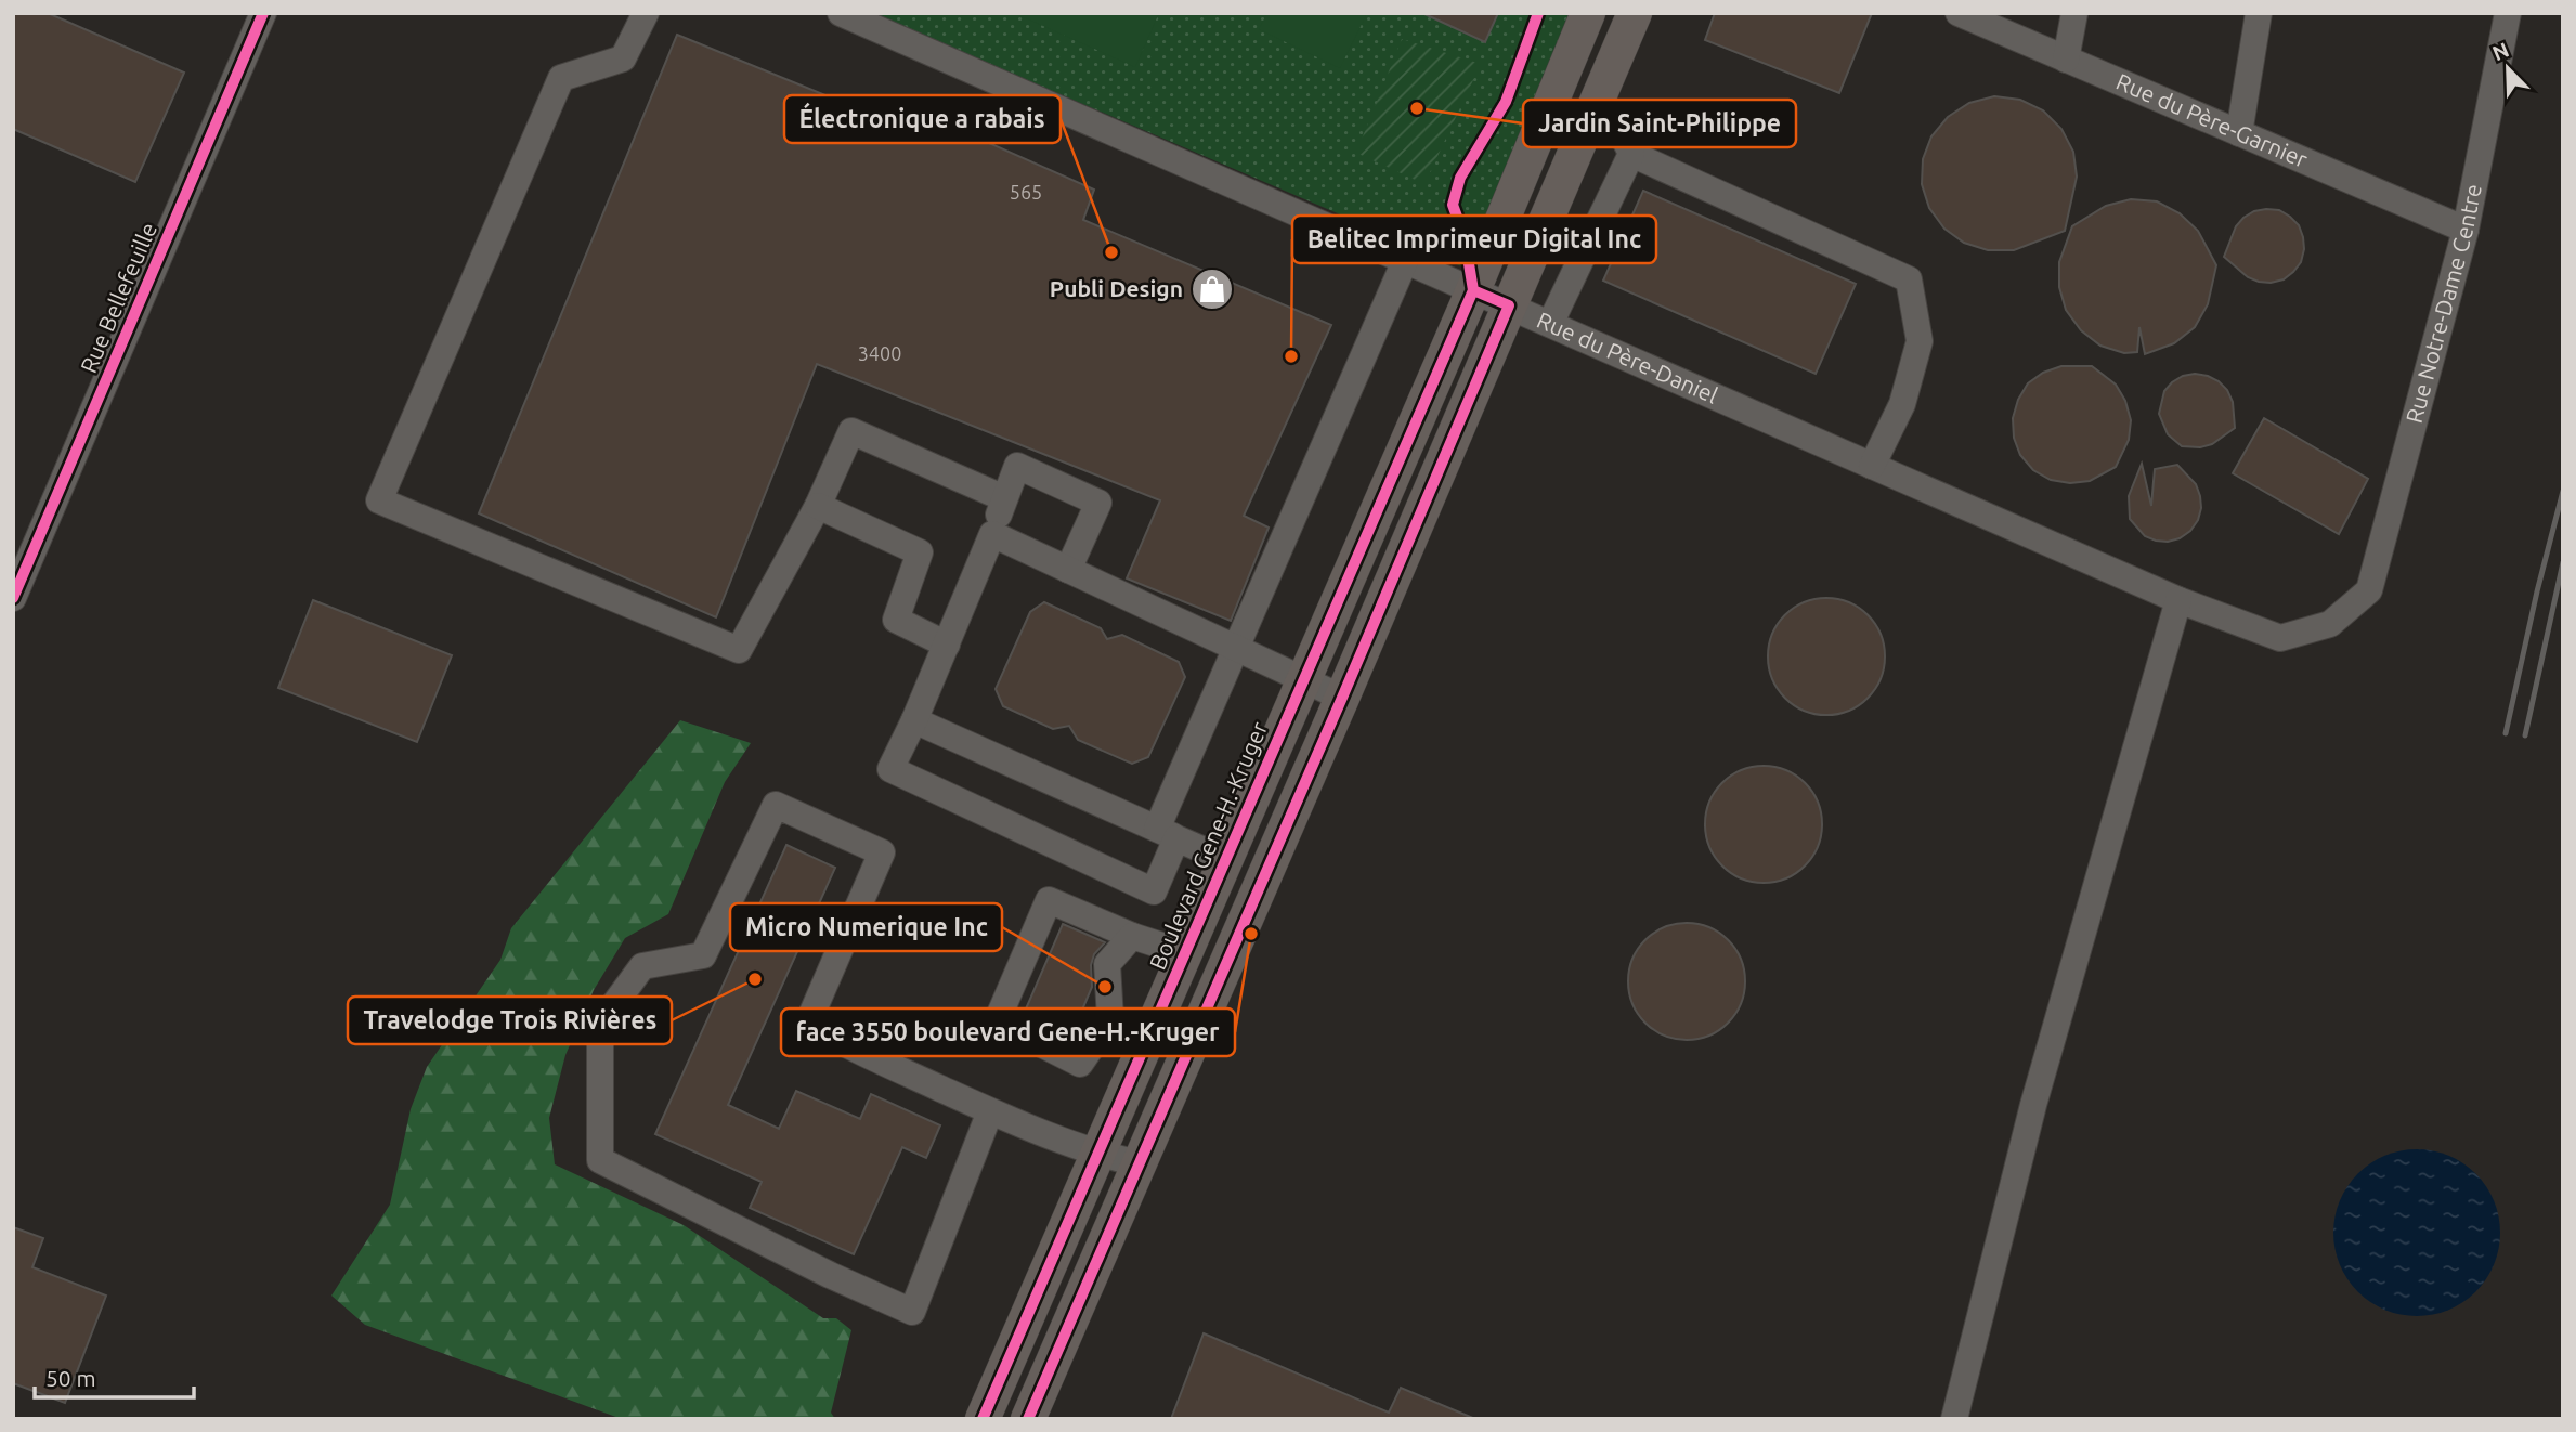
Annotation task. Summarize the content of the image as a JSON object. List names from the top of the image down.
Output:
{
  "streets": {
    "main road": ["Boulevard Gene-H.-Kruger"],
    "street": [
      "Rue du Père-Garnier",
      "Rue Bellefeuille",
      "Rue Notre-Dame Centre",
      "Rue du Père-Daniel"
    ]
  },
  "crossings": [
    ["Rue du Père-Garnier", "Rue Notre-Dame Centre"],
    ["Rue Notre-Dame Centre", "Rue du Père-Daniel"],
    ["Rue du Père-Daniel", "Boulevard Gene-H.-Kruger"]
  ],
  "places": {
    "other": [
      "Jardin Saint-Philippe",
      "Électronique a rabais",
      "Belitec Imprimeur Digital Inc",
      "face 3550 boulevard Gene-H.-Kruger",
      "Travelodge Trois Rivières",
      "Micro Numerique Inc"
    ],
    "shop": ["Publi Design"]
  },
  "house_numbers": ["565", "3400"],
  "scale_bar": "50 m",
  "north": "top left"
}
